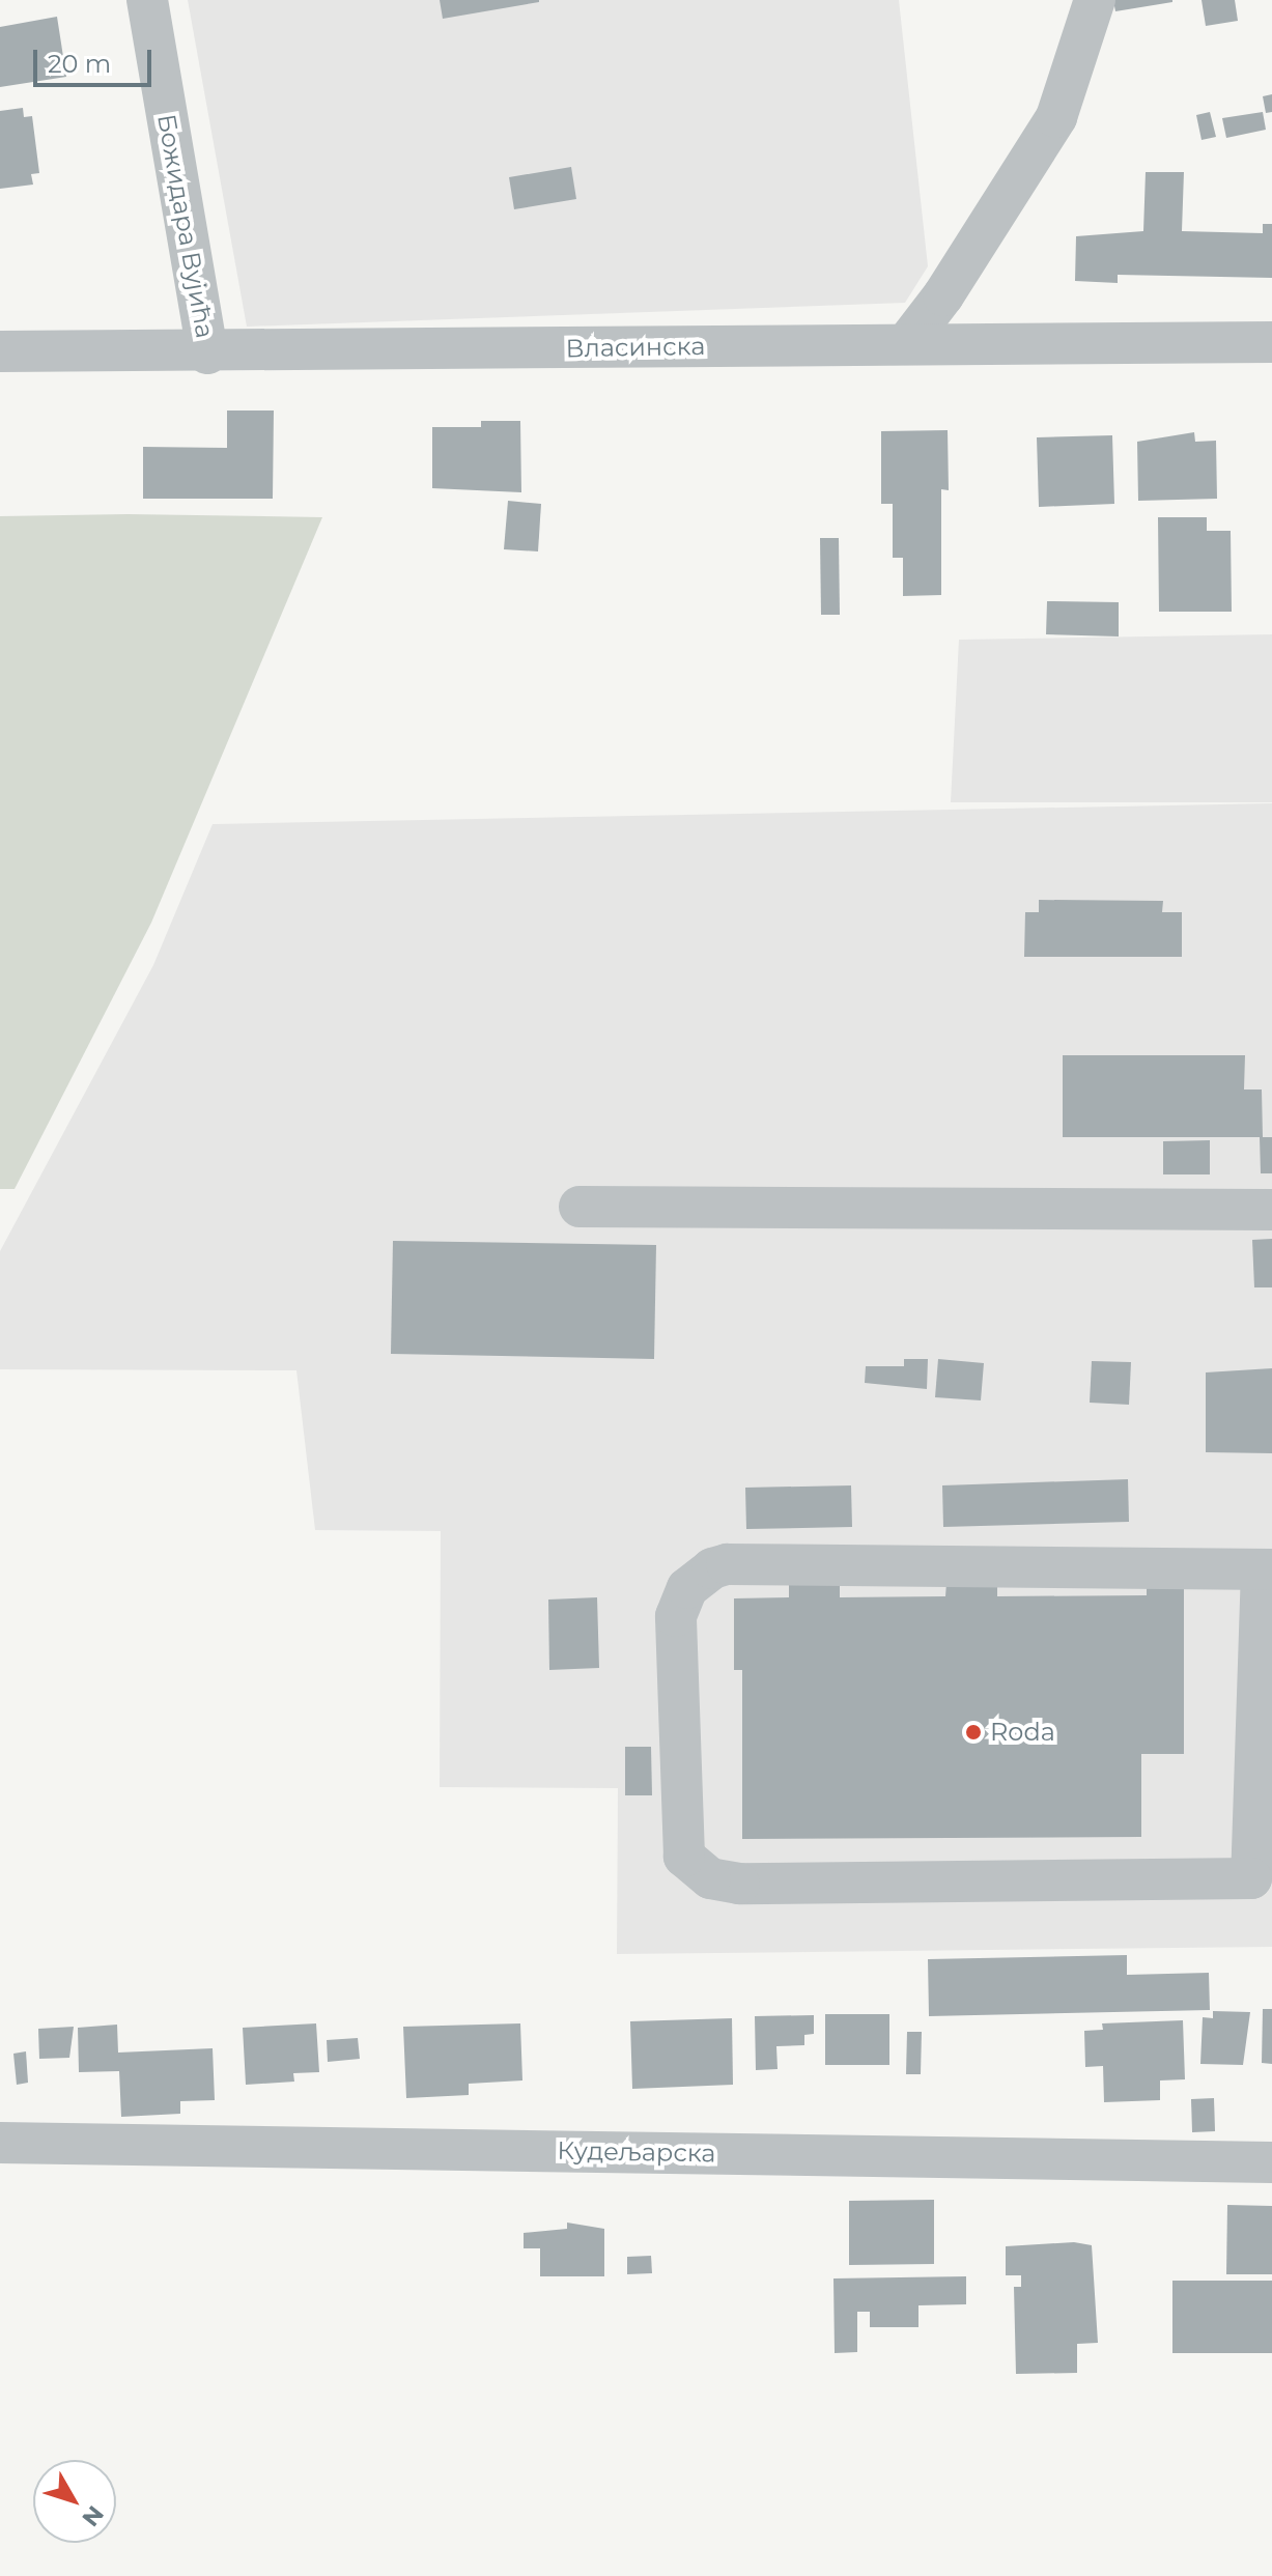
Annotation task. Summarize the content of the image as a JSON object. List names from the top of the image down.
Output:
{
  "streets": {
    "street": ["Божидара Вујића", "Власинска", "Кудељарска"]
  },
  "crossings": [
    ["Божидара Вујића", "Власинска"]
  ],
  "places": ["Roda"],
  "scale_bar": "20 m",
  "north": "bottom right"
}
